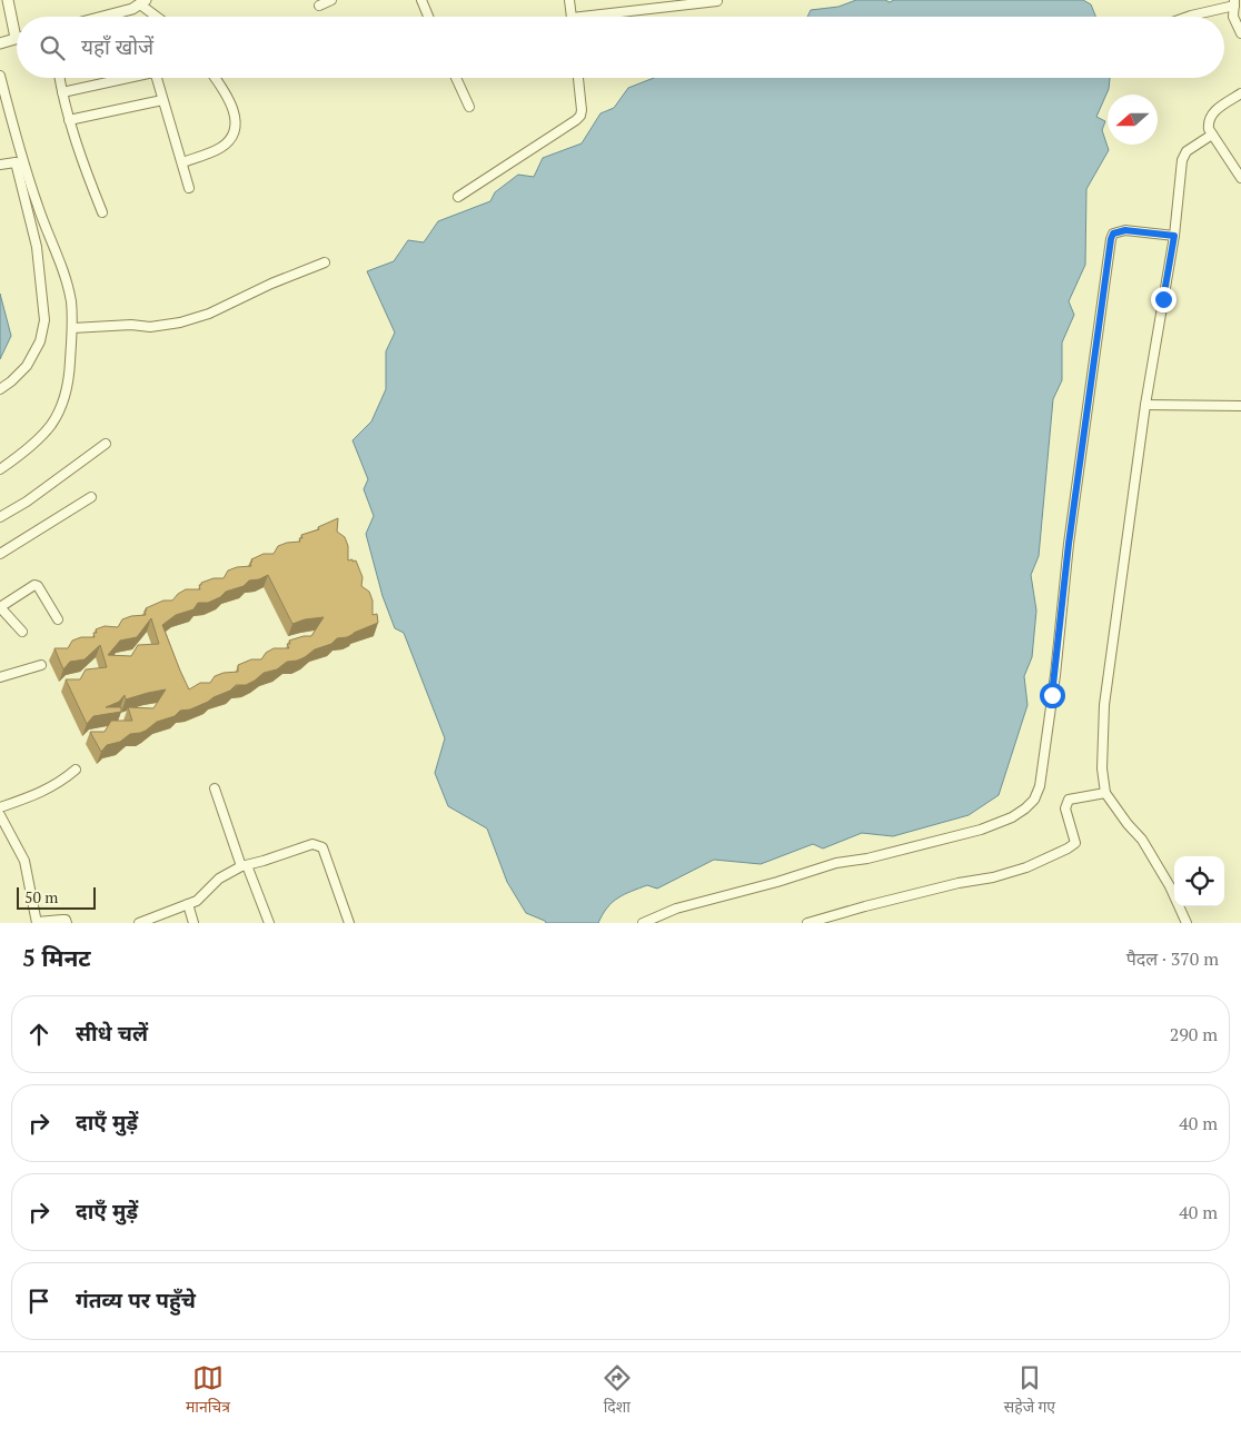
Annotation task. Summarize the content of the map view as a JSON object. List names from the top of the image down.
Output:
{
  "scale_bar": "50 m",
  "north": "left",
  "page": {
    "search": "यहाँ खोजें",
    "scale": "50 m",
    "heading": ["5 मिनट", "पैदल · 370 m"],
    "list": [
      ["सीधे चलें", "290 m"],
      ["दाएँ मुड़ें", "40 m"],
      ["दाएँ मुड़ें", "40 m"],
      "गंतव्य पर पहुँचे"
    ],
    "nav": ["मानचित्र", "दिशा", "सहेजे गए"]
  }
}
